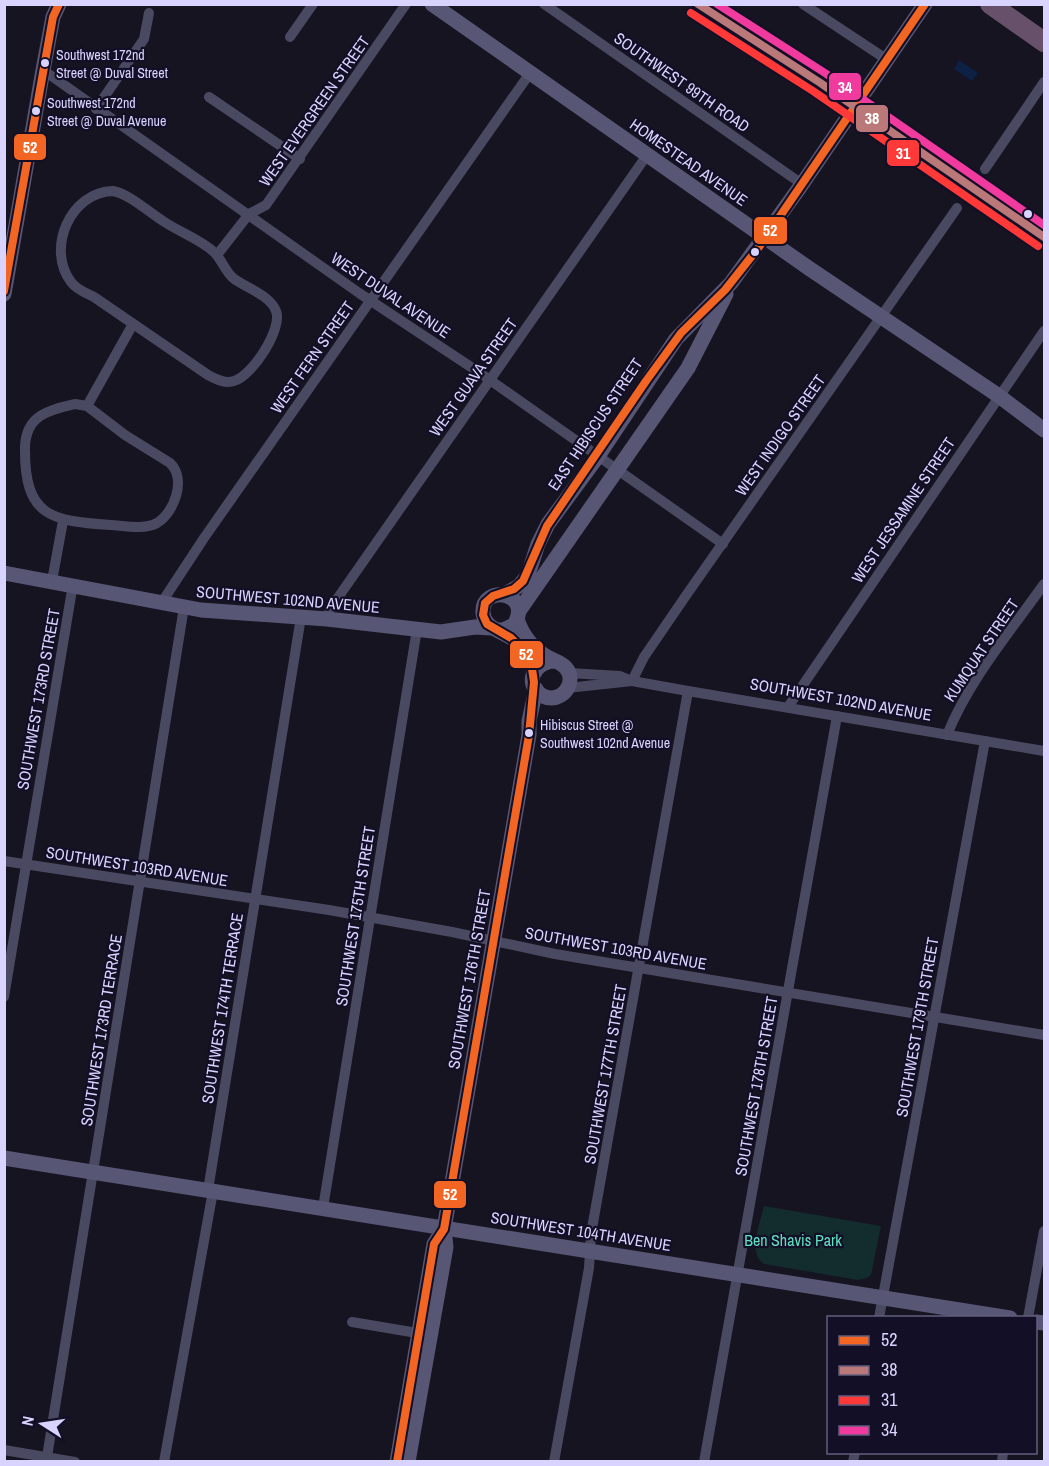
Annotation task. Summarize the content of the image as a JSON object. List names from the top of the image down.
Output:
{
  "streets": {
    "street": [
      "SOUTHWEST 99TH ROAD",
      "WEST EVERGREEN STREET",
      "HOMESTEAD AVENUE",
      "WEST DUVAL AVENUE",
      "WEST FERN STREET",
      "WEST GUAVA STREET",
      "EAST HIBISCUS STREET",
      "WEST INDIGO STREET",
      "WEST JESSAMINE STREET",
      "SOUTHWEST 102ND AVENUE",
      "KUMQUAT STREET",
      "SOUTHWEST 173RD STREET",
      "SOUTHWEST 103RD AVENUE",
      "SOUTHWEST 175TH STREET",
      "SOUTHWEST 176TH STREET",
      "SOUTHWEST 174TH TERRACE",
      "SOUTHWEST 179TH STREET",
      "SOUTHWEST 173RD TERRACE",
      "SOUTHWEST 177TH STREET",
      "SOUTHWEST 178TH STREET",
      "SOUTHWEST 104TH AVENUE"
    ]
  },
  "crossings": [
    ["SOUTHWEST 99TH ROAD", "EAST HIBISCUS STREET"],
    ["WEST EVERGREEN STREET", "WEST DUVAL AVENUE"],
    ["HOMESTEAD AVENUE", "WEST FERN STREET"],
    ["HOMESTEAD AVENUE", "WEST GUAVA STREET"],
    ["HOMESTEAD AVENUE", "EAST HIBISCUS STREET"],
    ["HOMESTEAD AVENUE", "WEST INDIGO STREET"],
    ["HOMESTEAD AVENUE", "WEST JESSAMINE STREET"],
    ["WEST DUVAL AVENUE", "WEST FERN STREET"],
    ["WEST DUVAL AVENUE", "WEST GUAVA STREET"],
    ["WEST DUVAL AVENUE", "EAST HIBISCUS STREET"],
    ["WEST DUVAL AVENUE", "WEST INDIGO STREET"],
    ["WEST FERN STREET", "SOUTHWEST 102ND AVENUE"],
    ["WEST GUAVA STREET", "SOUTHWEST 102ND AVENUE"],
    ["EAST HIBISCUS STREET", "SOUTHWEST 102ND AVENUE"],
    ["WEST INDIGO STREET", "SOUTHWEST 102ND AVENUE"],
    ["WEST JESSAMINE STREET", "SOUTHWEST 102ND AVENUE"],
    ["SOUTHWEST 102ND AVENUE", "KUMQUAT STREET"],
    ["SOUTHWEST 102ND AVENUE", "SOUTHWEST 173RD STREET"],
    ["SOUTHWEST 102ND AVENUE", "SOUTHWEST 175TH STREET"],
    ["SOUTHWEST 102ND AVENUE", "SOUTHWEST 176TH STREET"],
    ["SOUTHWEST 102ND AVENUE", "SOUTHWEST 174TH TERRACE"],
    ["SOUTHWEST 102ND AVENUE", "SOUTHWEST 179TH STREET"],
    ["SOUTHWEST 102ND AVENUE", "SOUTHWEST 173RD TERRACE"],
    ["SOUTHWEST 102ND AVENUE", "SOUTHWEST 177TH STREET"],
    ["SOUTHWEST 102ND AVENUE", "SOUTHWEST 178TH STREET"],
    ["SOUTHWEST 173RD STREET", "SOUTHWEST 103RD AVENUE"],
    ["SOUTHWEST 103RD AVENUE", "SOUTHWEST 175TH STREET"],
    ["SOUTHWEST 103RD AVENUE", "SOUTHWEST 176TH STREET"],
    ["SOUTHWEST 103RD AVENUE", "SOUTHWEST 174TH TERRACE"],
    ["SOUTHWEST 103RD AVENUE", "SOUTHWEST 179TH STREET"],
    ["SOUTHWEST 103RD AVENUE", "SOUTHWEST 173RD TERRACE"],
    ["SOUTHWEST 103RD AVENUE", "SOUTHWEST 177TH STREET"],
    ["SOUTHWEST 103RD AVENUE", "SOUTHWEST 178TH STREET"],
    ["SOUTHWEST 175TH STREET", "SOUTHWEST 104TH AVENUE"],
    ["SOUTHWEST 176TH STREET", "SOUTHWEST 104TH AVENUE"],
    ["SOUTHWEST 174TH TERRACE", "SOUTHWEST 104TH AVENUE"],
    ["SOUTHWEST 179TH STREET", "SOUTHWEST 104TH AVENUE"],
    ["SOUTHWEST 173RD TERRACE", "SOUTHWEST 104TH AVENUE"],
    ["SOUTHWEST 177TH STREET", "SOUTHWEST 104TH AVENUE"],
    ["SOUTHWEST 178TH STREET", "SOUTHWEST 104TH AVENUE"]
  ],
  "parks": ["Ben Shavis Park"],
  "places": ["Southwest 172nd Street @ Duval Street", "Southwest 172nd Street @ Duval Avenue", "Hibiscus Street @ Southwest 102nd Avenue"],
  "lines": [
    "transit line 52",
    "transit line 38",
    "transit line 34",
    "transit line 31"
  ],
  "legend": [
    "52",
    "38",
    "31",
    "34"
  ],
  "north": "left"
}
